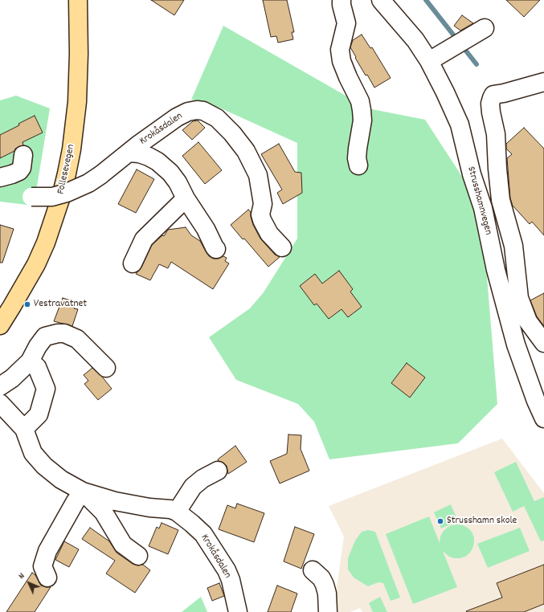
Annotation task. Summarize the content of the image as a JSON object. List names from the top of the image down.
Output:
{
  "streets": {
    "main road": ["Follesevegen"],
    "street": ["Krokåsdalen", "Strusshamnvegen"]
  },
  "places": ["Vestravatnet", "Strusshamn skole"],
  "north": "top left"
}
